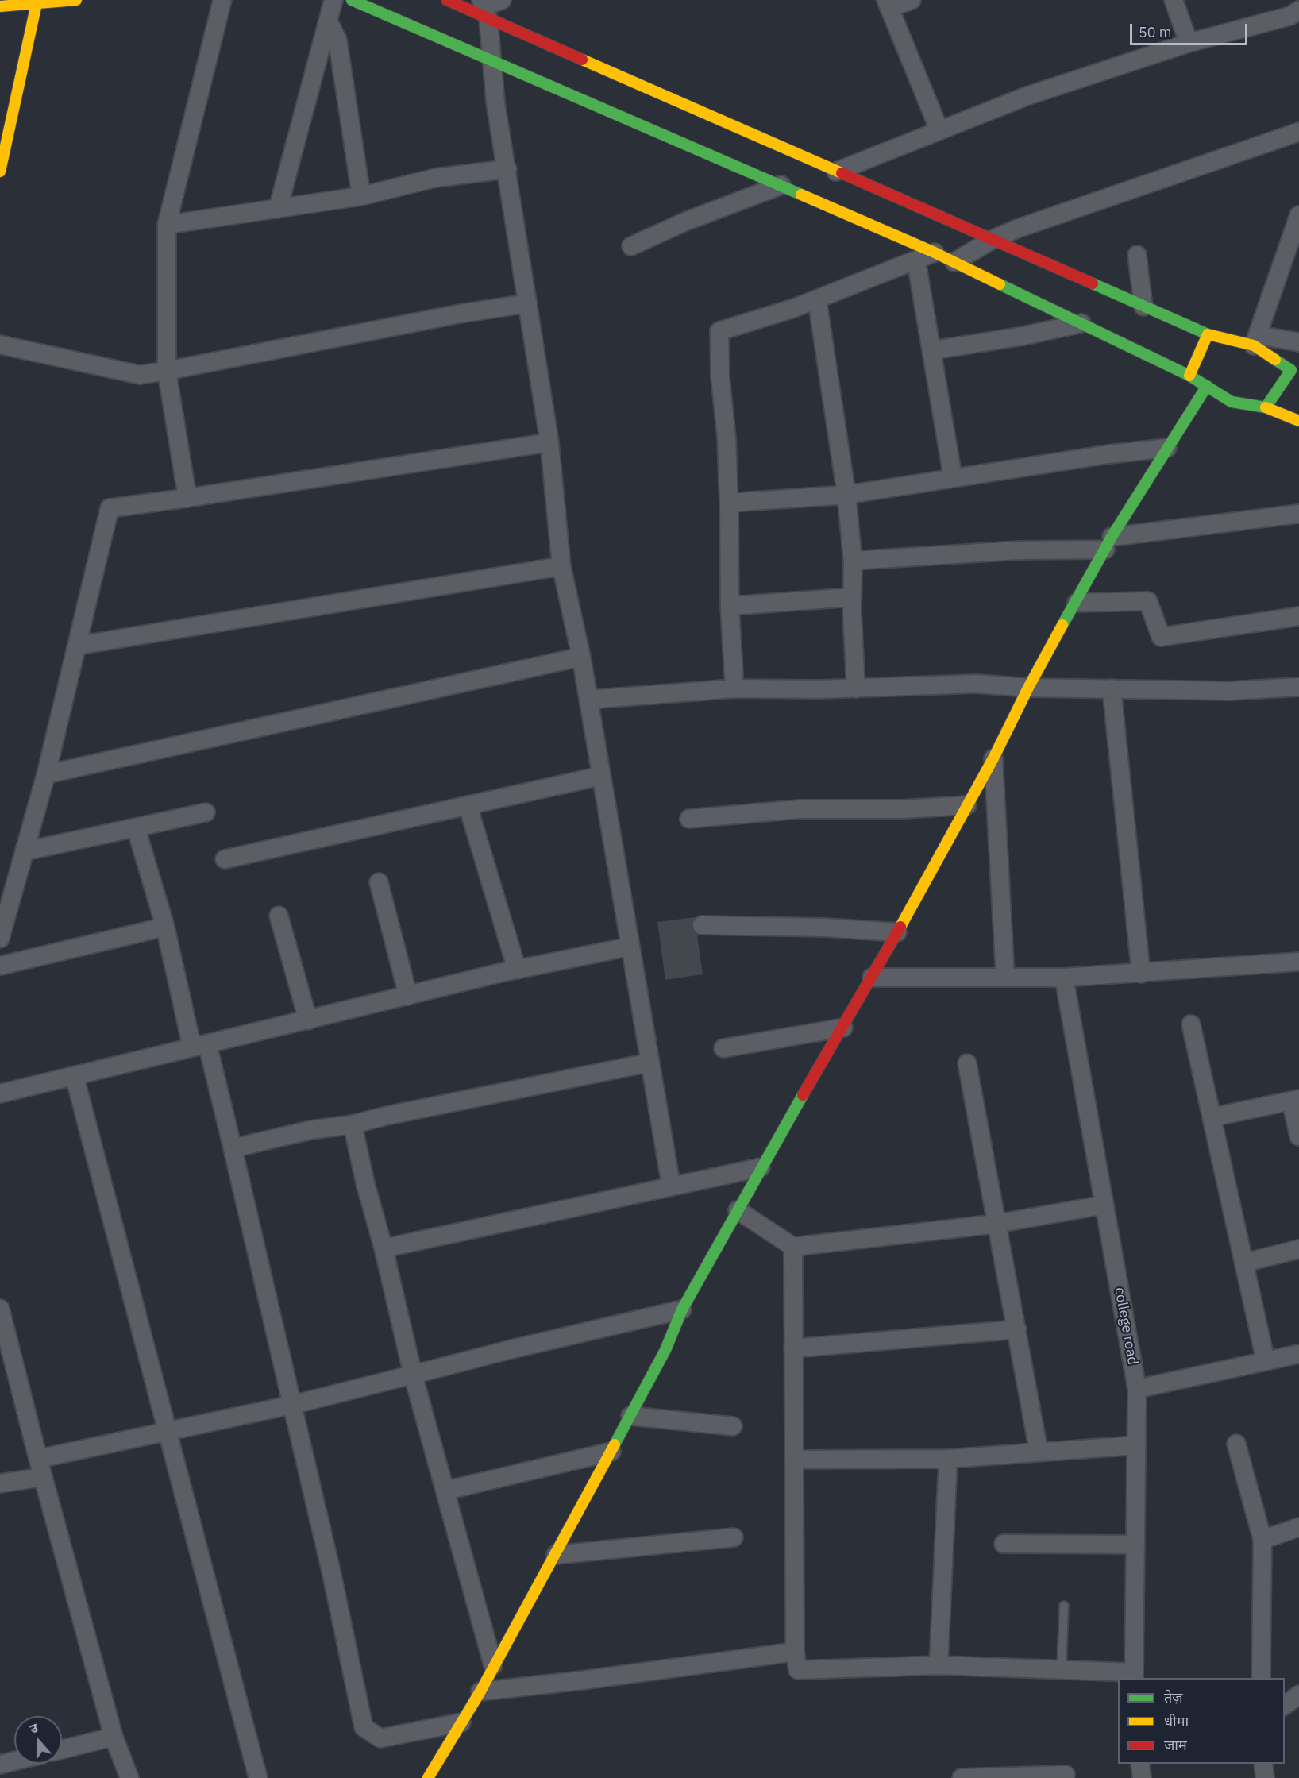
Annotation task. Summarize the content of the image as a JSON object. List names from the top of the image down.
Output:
{
  "streets": {
    "street": ["college road"]
  },
  "legend": ["तेज़", "धीमा", "जाम"],
  "scale_bar": "50 m",
  "north": "top"
}
